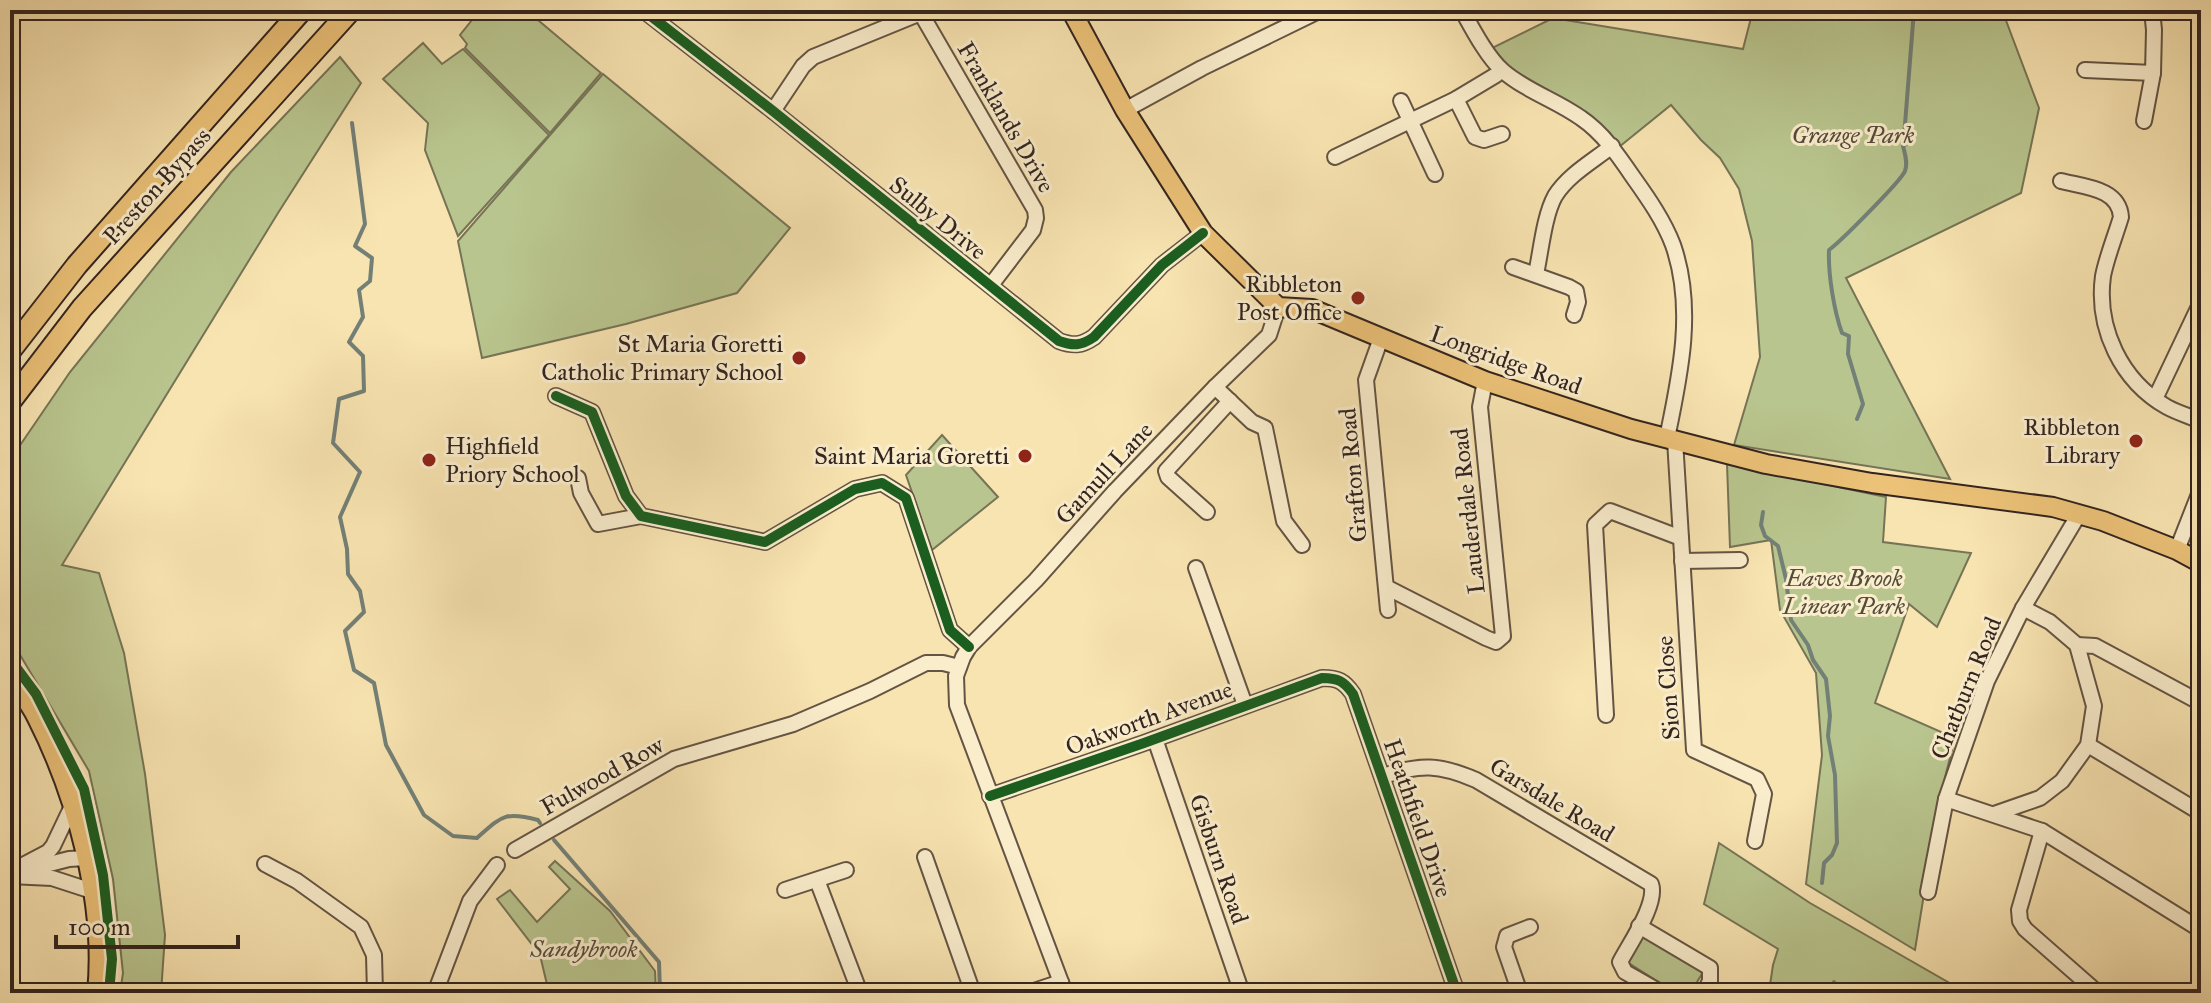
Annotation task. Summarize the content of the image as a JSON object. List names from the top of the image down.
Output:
{
  "streets": {
    "highway": ["Preston Bypass"],
    "main road": ["Longridge Road"],
    "street": [
      "Franklands Drive",
      "Sulby Drive",
      "Gamull Lane",
      "Grafton Road",
      "Lauderdale Road",
      "Sion Close",
      "Chatburn Road",
      "Oakworth Avenue",
      "Fulwood Row",
      "Garsdale Road",
      "Heathfield Drive",
      "Gisburn Road"
    ]
  },
  "crossings": [
    ["Franklands Drive", "Sulby Drive"],
    ["Longridge Road", "Gamull Lane"],
    ["Longridge Road", "Grafton Road"],
    ["Longridge Road", "Lauderdale Road"],
    ["Longridge Road", "Sion Close"],
    ["Longridge Road", "Chatburn Road"],
    ["Gamull Lane", "Fulwood Row"],
    ["Grafton Road", "Lauderdale Road"],
    ["Oakworth Avenue", "Heathfield Drive"],
    ["Oakworth Avenue", "Gisburn Road"],
    ["Garsdale Road", "Heathfield Drive"]
  ],
  "parks": ["Grange Park", "Eaves Brook Linear Park", "Sandybrook"],
  "places": [
    "Ribbleton Post Office",
    "St Maria Goretti Catholic Primary School",
    "Ribbleton Library",
    "Saint Maria Goretti",
    "Highfield Priory School"
  ],
  "scale_bar": "100 m"
}
